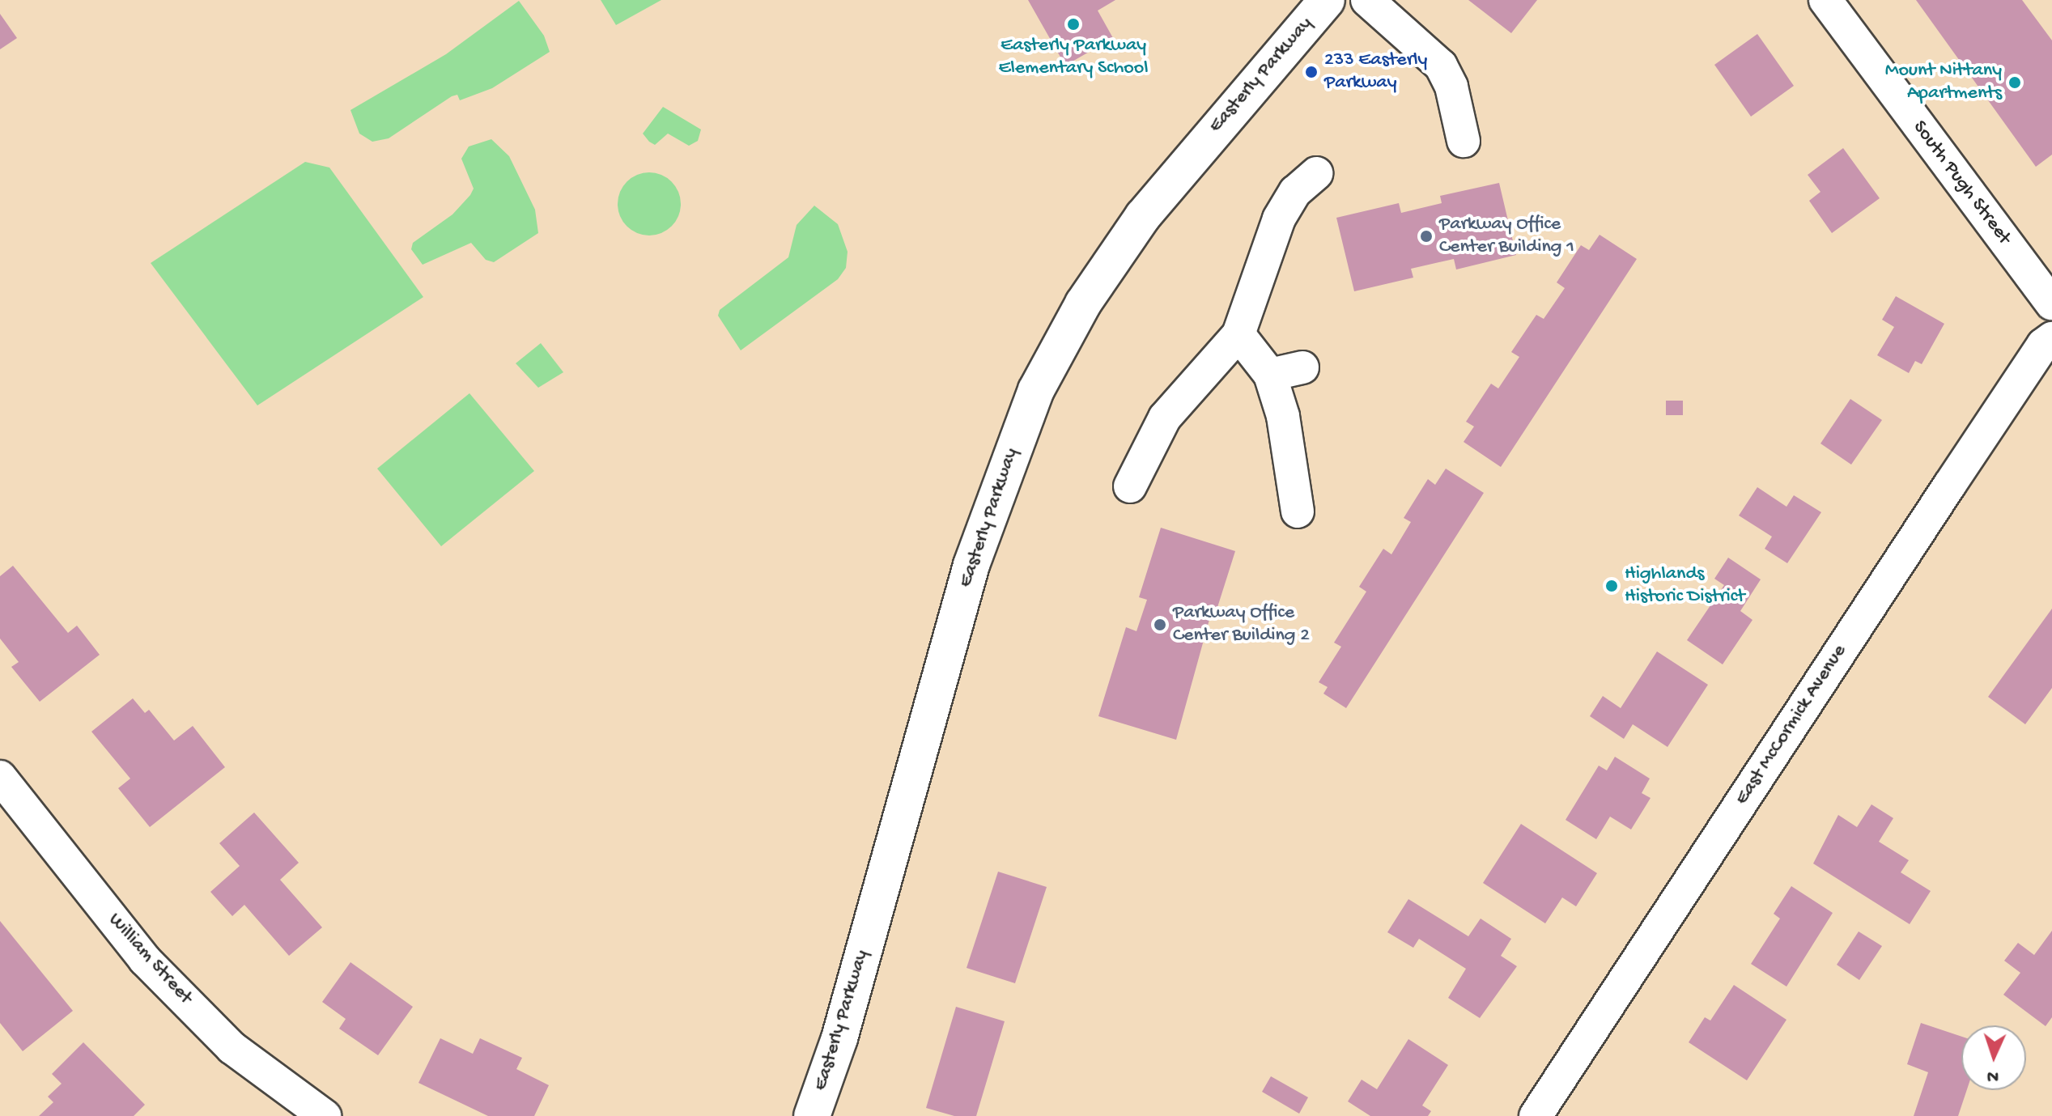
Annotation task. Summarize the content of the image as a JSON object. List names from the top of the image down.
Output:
{
  "streets": {
    "main road": ["Easterly Parkway"],
    "street": ["South Pugh Street", "East McCormick Avenue", "William Street"]
  },
  "places": [
    "Easterly Parkway Elementary School",
    "233 Easterly Parkway",
    "Mount Nittany Apartments",
    "Parkway Office Center Building 1",
    "Highlands Historic District",
    "Parkway Office Center Building 2"
  ],
  "north": "bottom"
}
